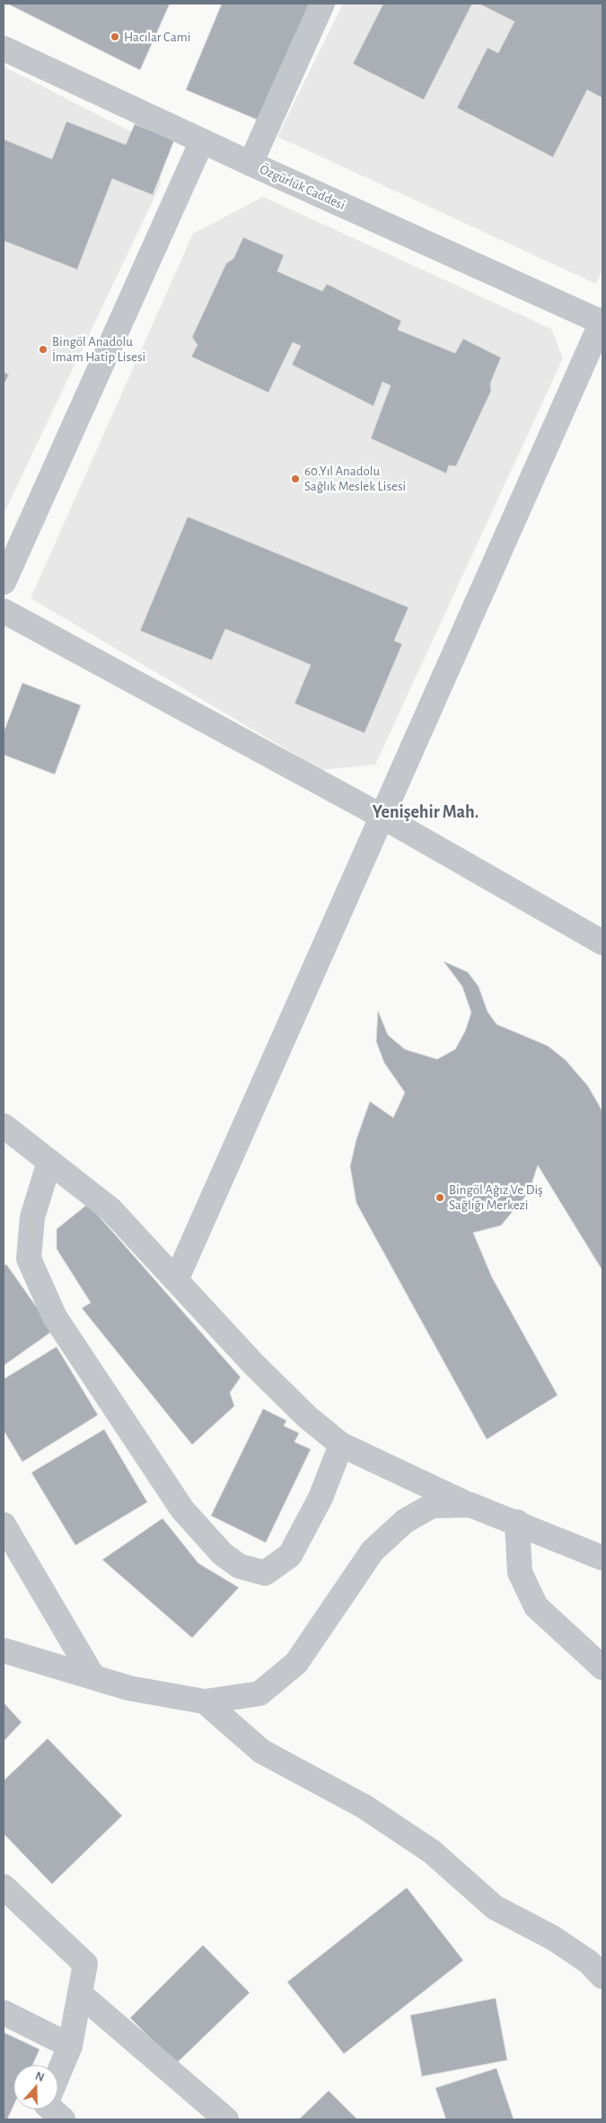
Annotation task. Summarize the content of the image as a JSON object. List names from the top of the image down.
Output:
{
  "streets": {
    "street": ["Özgürlük Caddesi"]
  },
  "districts": ["Yenişehir Mah."],
  "places": [
    "Hacılar Cami",
    "Bingöl Anadolu İmam Hatip Lisesi",
    "60.Yıl Anadolu Sağlık Meslek Lisesi",
    "Bingöl Ağız Ve Diş Sağlığı Merkezi"
  ],
  "north": "top"
}
